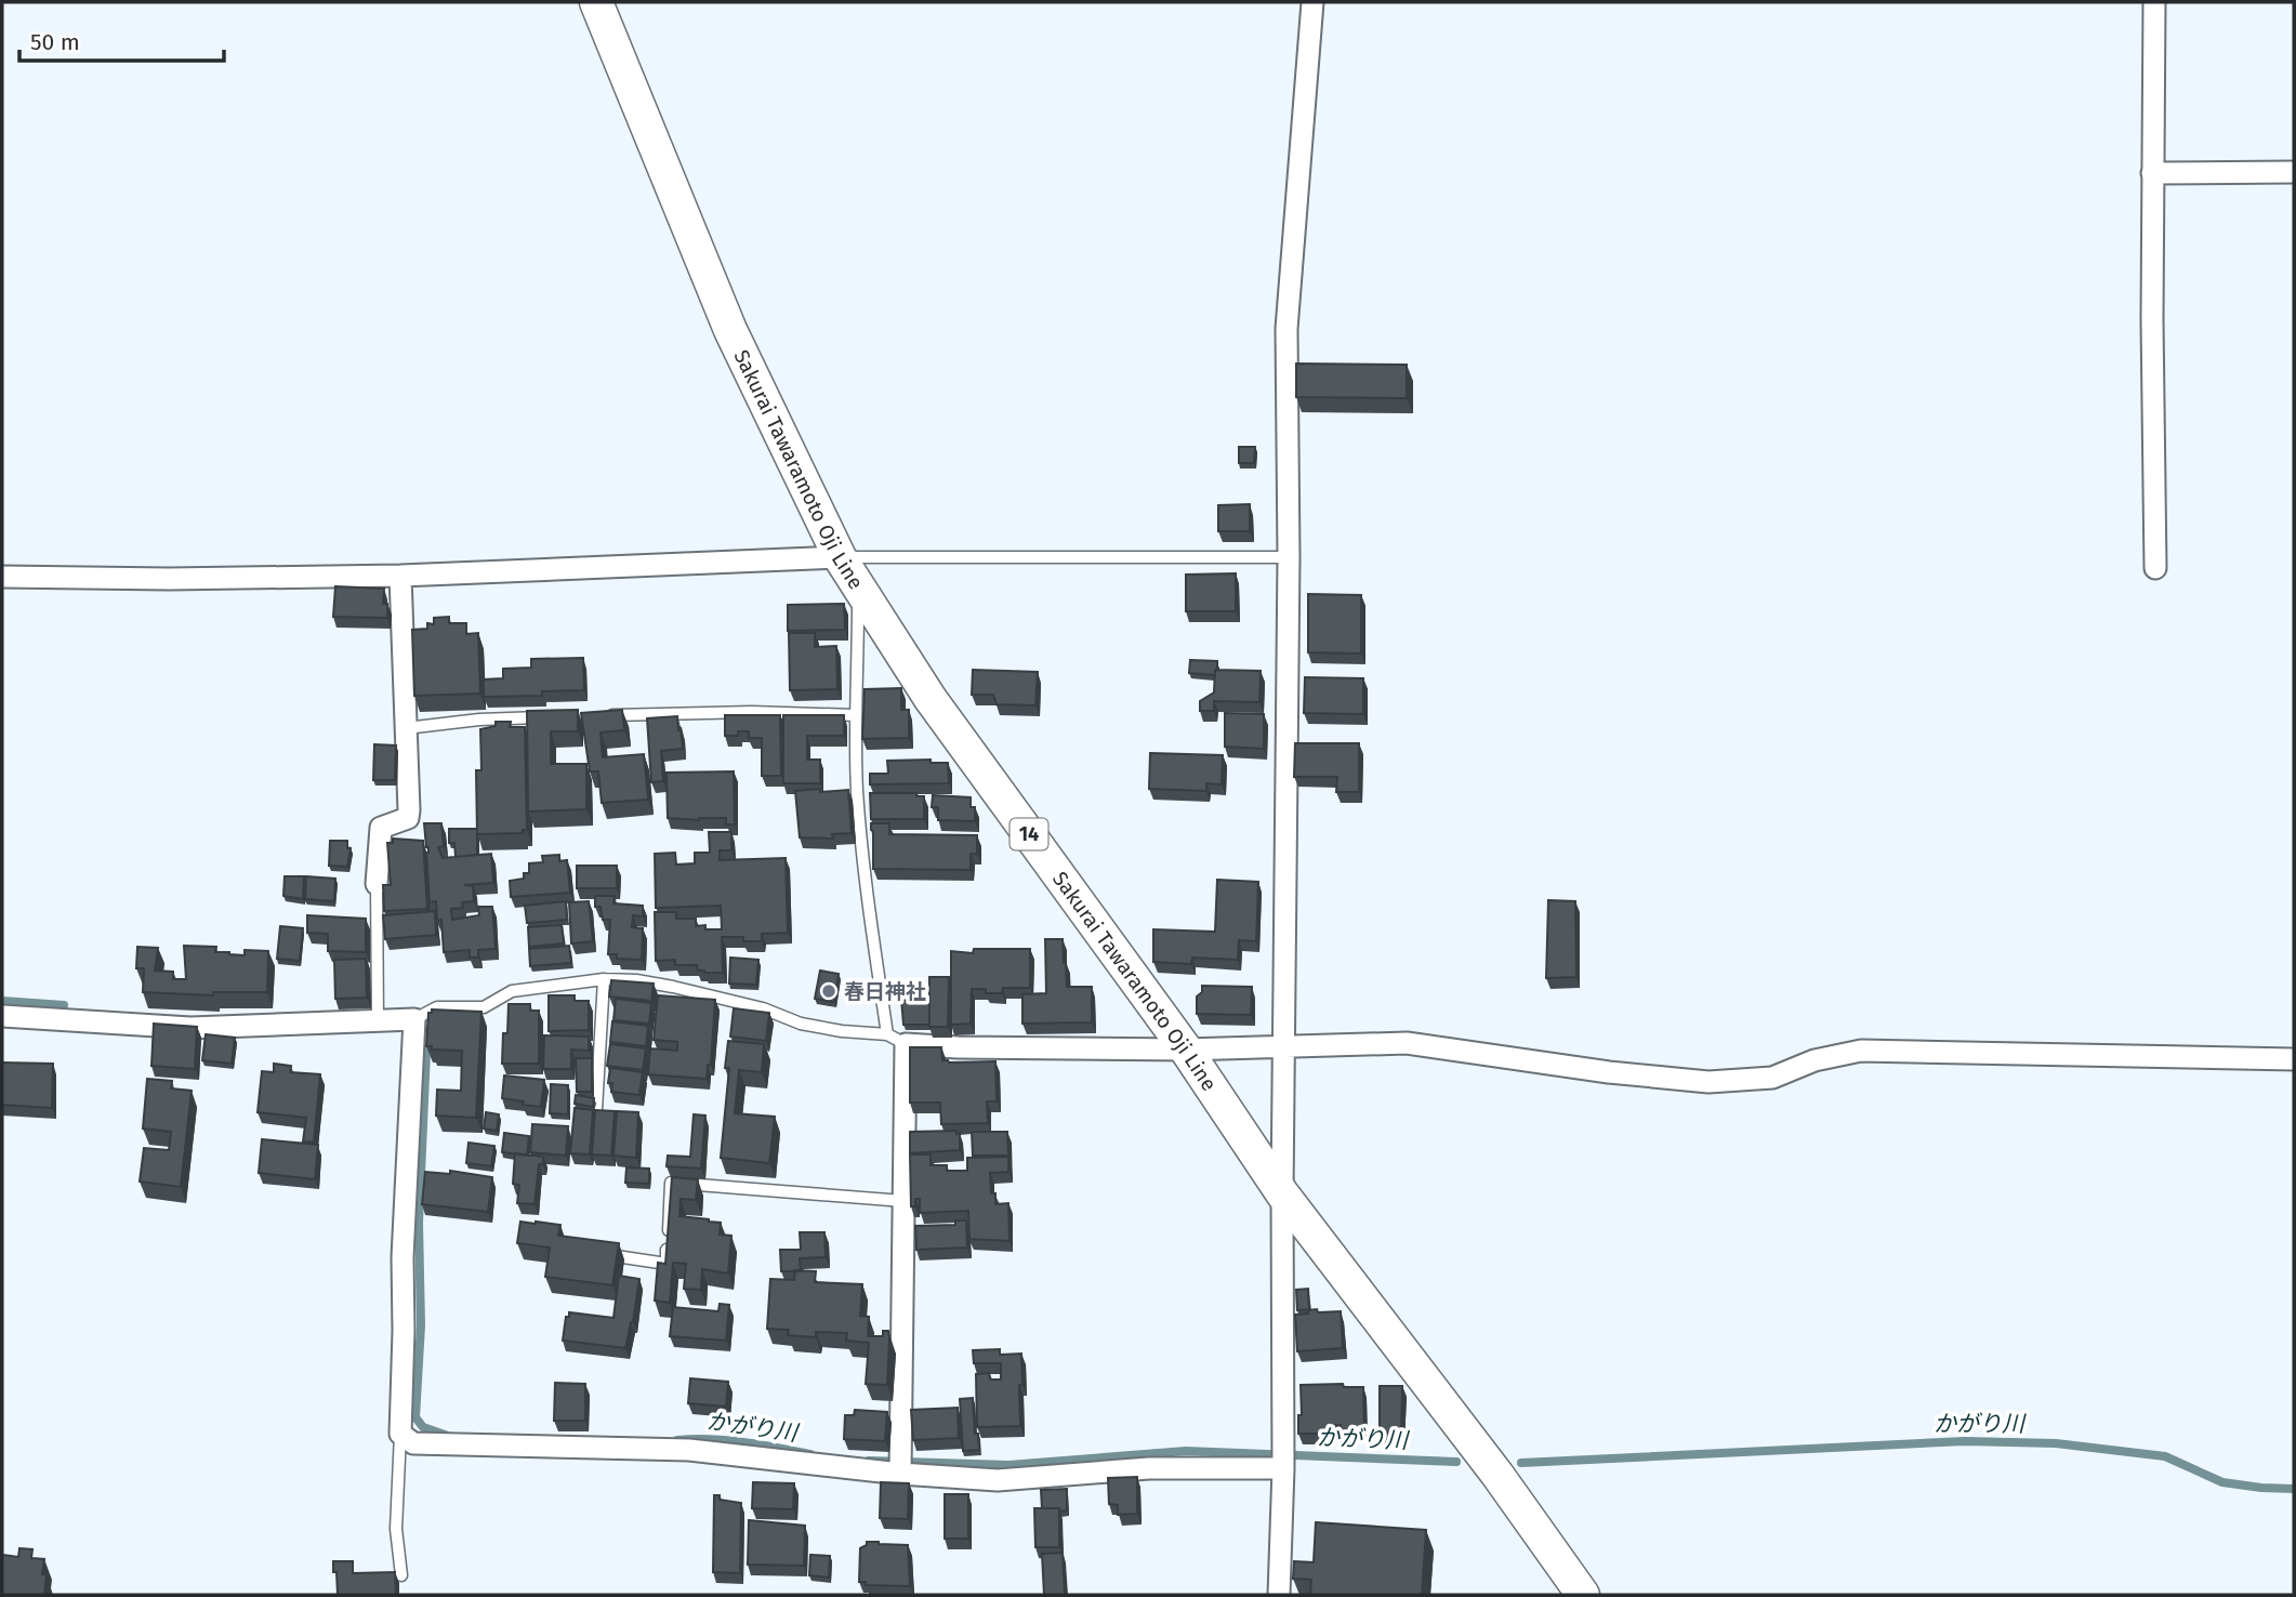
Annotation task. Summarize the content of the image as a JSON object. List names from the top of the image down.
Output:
{
  "streets": {
    "main road": ["Sakurai Tawaramoto Oji Line", "14"]
  },
  "water": ["かがり川"],
  "places": ["春日神社"],
  "scale_bar": "50 m"
}
